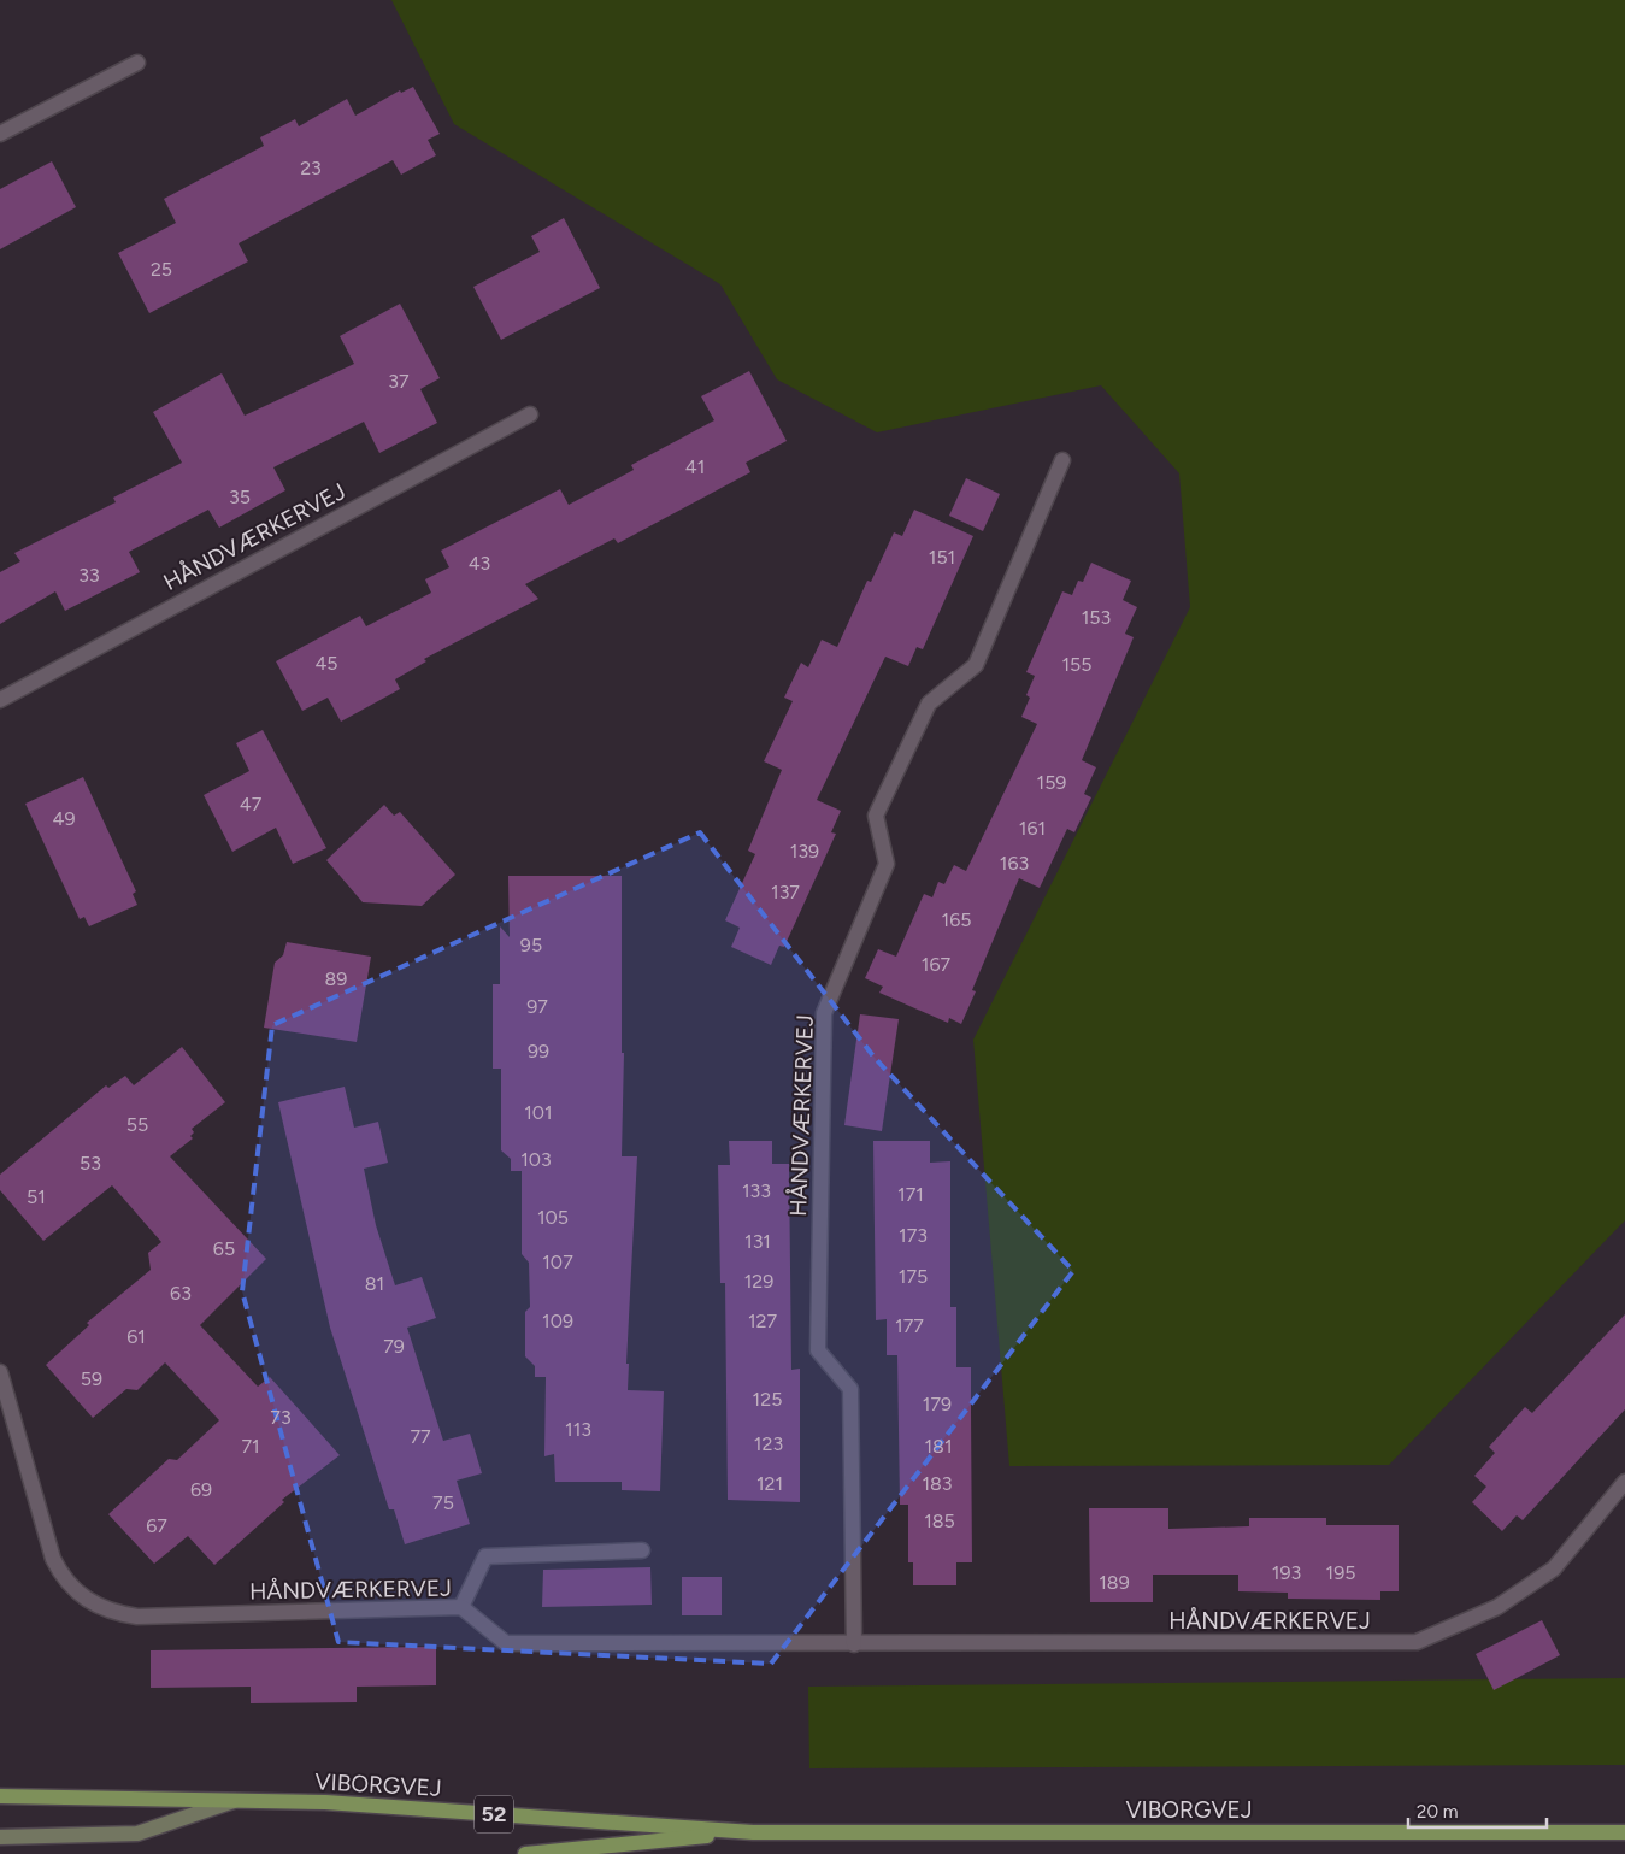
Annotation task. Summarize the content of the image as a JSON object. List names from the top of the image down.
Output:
{
  "streets": {
    "main road": ["VIBORGVEJ", "52"],
    "street": ["HÅNDVÆRKERVEJ"]
  },
  "house_numbers": [
    "23",
    "25",
    "37",
    "41",
    "35",
    "151",
    "43",
    "33",
    "153",
    "45",
    "155",
    "159",
    "47",
    "49",
    "161",
    "139",
    "163",
    "137",
    "165",
    "95",
    "167",
    "89",
    "97",
    "99",
    "101",
    "55",
    "103",
    "53",
    "133",
    "171",
    "51",
    "105",
    "173",
    "131",
    "65",
    "107",
    "175",
    "129",
    "81",
    "63",
    "109",
    "127",
    "177",
    "61",
    "79",
    "59",
    "125",
    "179",
    "73",
    "113",
    "77",
    "123",
    "71",
    "181",
    "121",
    "183",
    "69",
    "75",
    "185",
    "67",
    "193",
    "195",
    "189"
  ],
  "scale_bar": "20 m"
}
